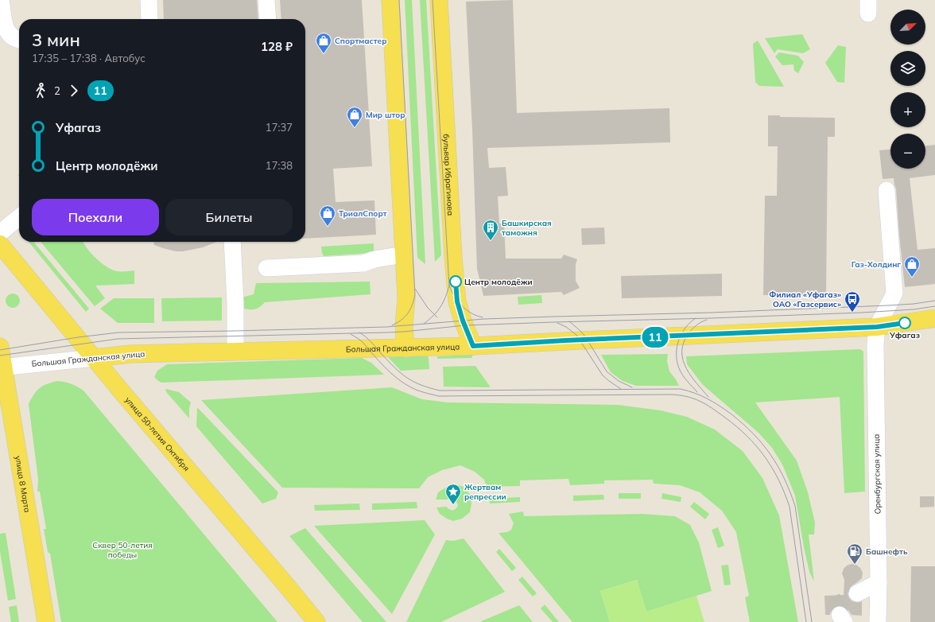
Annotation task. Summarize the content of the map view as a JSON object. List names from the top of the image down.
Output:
{
  "streets": {
    "main road": [
      "бульвар Ибрагимова",
      "Большая Гражданская улица",
      "улица 50-летия Октября",
      "улица 8 Марта"
    ],
    "street": ["Оренбургская улица"]
  },
  "crossings": [
    ["бульвар Ибрагимова", "Большая Гражданская улица"],
    ["Большая Гражданская улица", "улица 50-летия Октября"],
    ["Большая Гражданская улица", "Оренбургская улица"],
    ["Большая Гражданская улица", "улица 8 Марта"]
  ],
  "parks": ["Сквер 50-летия победы"],
  "places": {
    "shop": [
      "Спортмастер",
      "Мир штор",
      "ТриалСпорт",
      "Газ-Холдинг"
    ],
    "building": ["Башкирская таможня"],
    "other": ["Центр молодёжи", "Уфагаз"],
    "bus stop": ["Филиал «Уфагаз» ОАО «Газсервис»"],
    "place": ["Жертвам репрессии"],
    "fuel station": ["Башнефть"]
  },
  "lines": ["bus line 11"],
  "north": "top right",
  "page": {
    "on_map": "11",
    "map_buttons": ["+", "−"],
    "heading": ["3 мин", "17:35 – 17:38 · Автобус", "128 ₽"],
    "legs": ["2", "11"],
    "list": [
      {
        "name": "Уфагаз",
        "value": "17:37"
      },
      {
        "name": "Центр молодёжи",
        "value": "17:38"
      }
    ],
    "buttons": ["Поехали", "Билеты"]
  }
}
